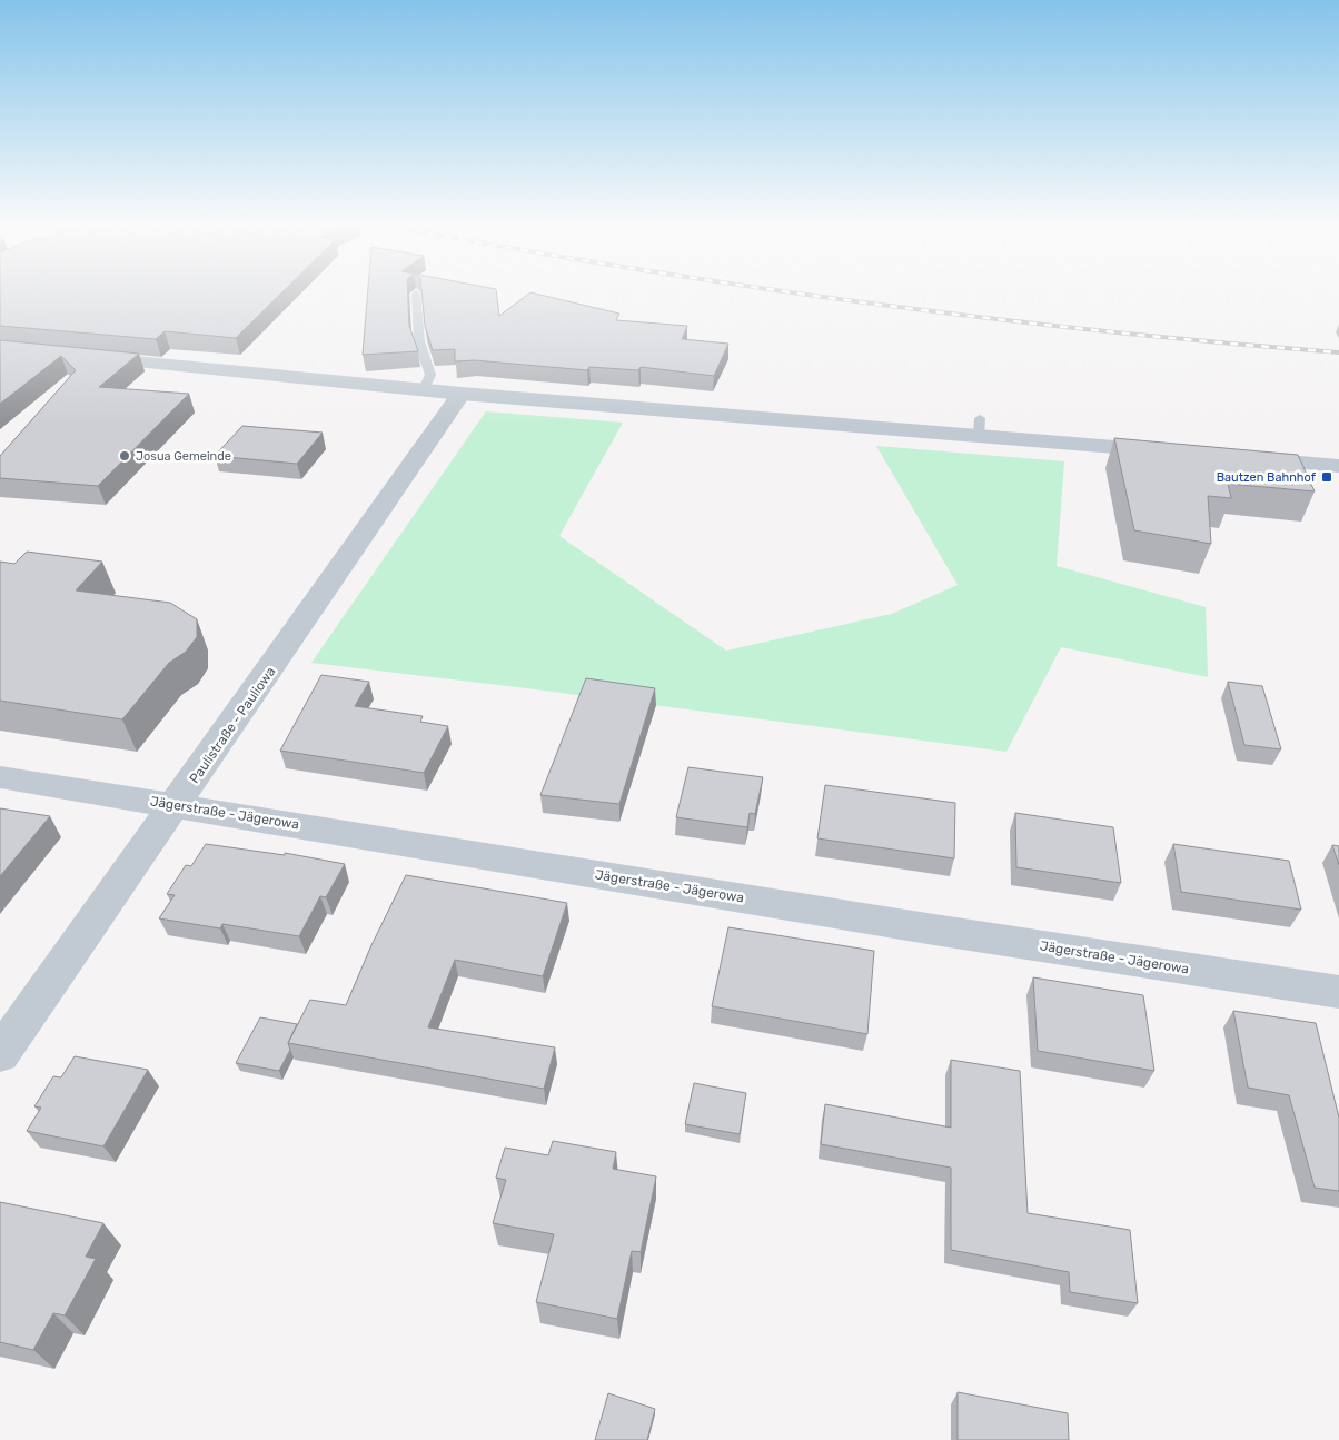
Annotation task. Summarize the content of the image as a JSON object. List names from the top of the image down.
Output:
{
  "streets": {
    "street": ["Paulistraße - Pauliowa", "Jägerstraße - Jägerowa"]
  },
  "crossings": [
    ["Paulistraße - Pauliowa", "Jägerstraße - Jägerowa"]
  ],
  "places": {
    "other": ["Josua Gemeinde"],
    "transit": ["Bautzen Bahnhof"]
  }
}
